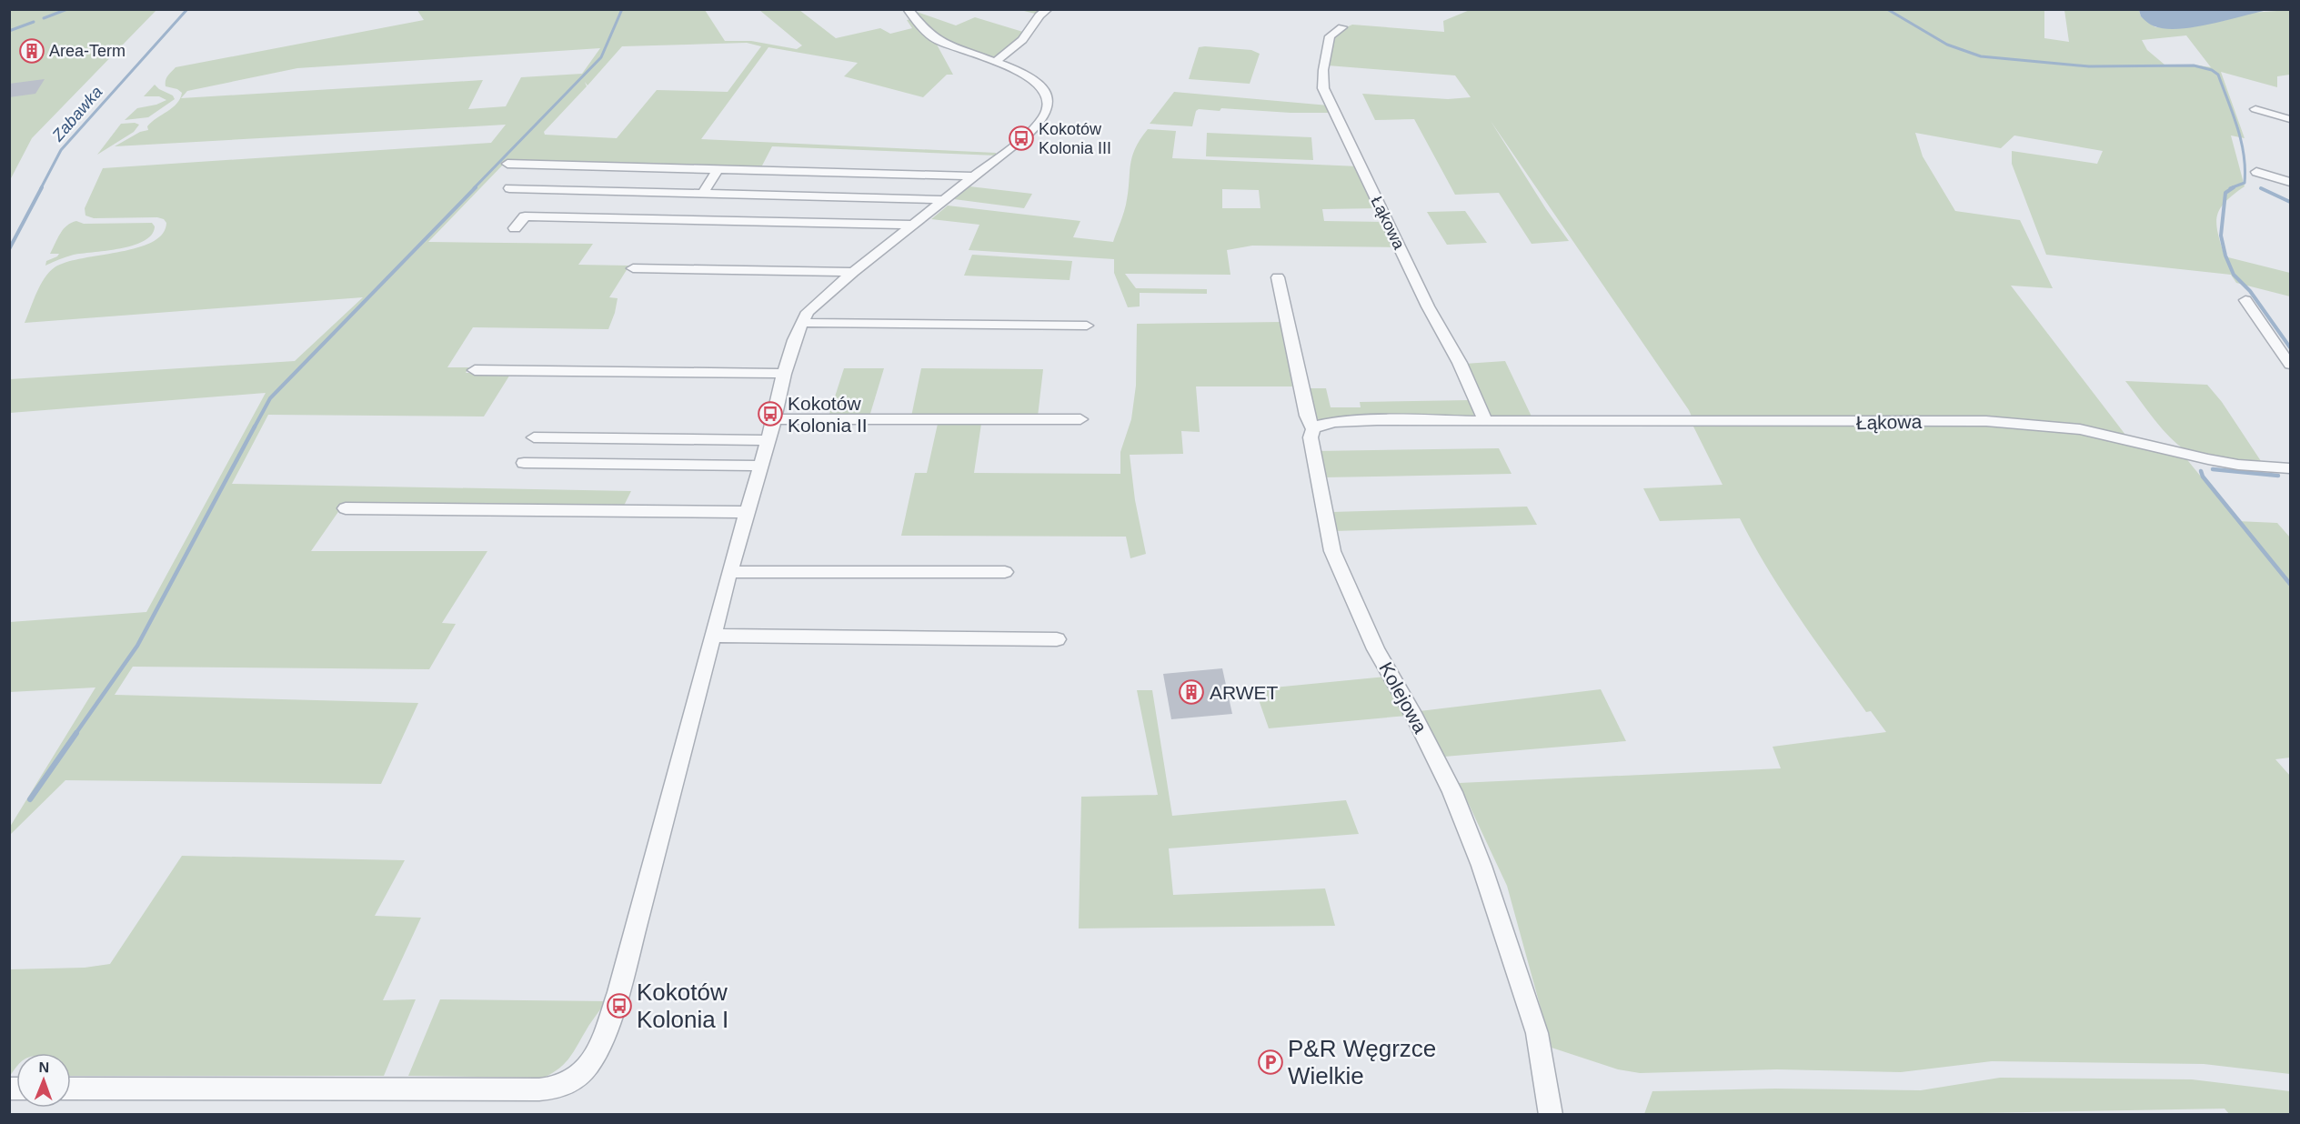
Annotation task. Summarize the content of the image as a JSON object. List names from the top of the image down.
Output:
{
  "streets": {
    "street": ["Łąkowa", "Kolejowa"]
  },
  "crossings": [
    ["Łąkowa", "Kolejowa"]
  ],
  "water": ["Zabawka"],
  "places": {
    "building": ["Area-Term", "ARWET"],
    "bus stop": ["Kokotów Kolonia III", "Kokotów Kolonia II", "Kokotów Kolonia I"],
    "parking": ["P&R Węgrzce Wielkie"]
  },
  "north": "top"
}
